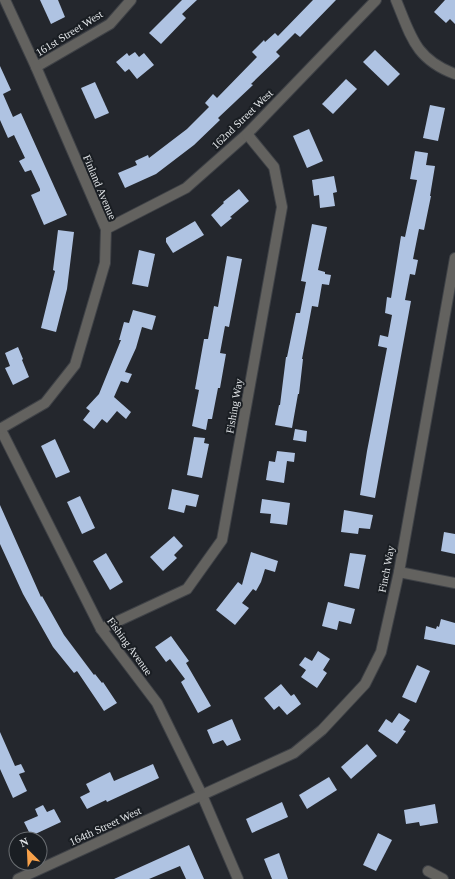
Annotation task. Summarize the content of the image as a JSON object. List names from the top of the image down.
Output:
{
  "streets": {
    "street": [
      "161st Street West",
      "162nd Street West",
      "Finland Avenue",
      "Fishing Way",
      "Finch Way",
      "Fishing Avenue",
      "164th Street West"
    ]
  },
  "crossings": [
    ["161st Street West", "Finland Avenue"],
    ["162nd Street West", "Finland Avenue"],
    ["162nd Street West", "Fishing Way"],
    ["Finland Avenue", "Fishing Avenue"],
    ["Fishing Way", "Fishing Avenue"],
    ["Finch Way", "Fishing Avenue"],
    ["Finch Way", "164th Street West"],
    ["Fishing Avenue", "164th Street West"]
  ],
  "north": "top left"
}
